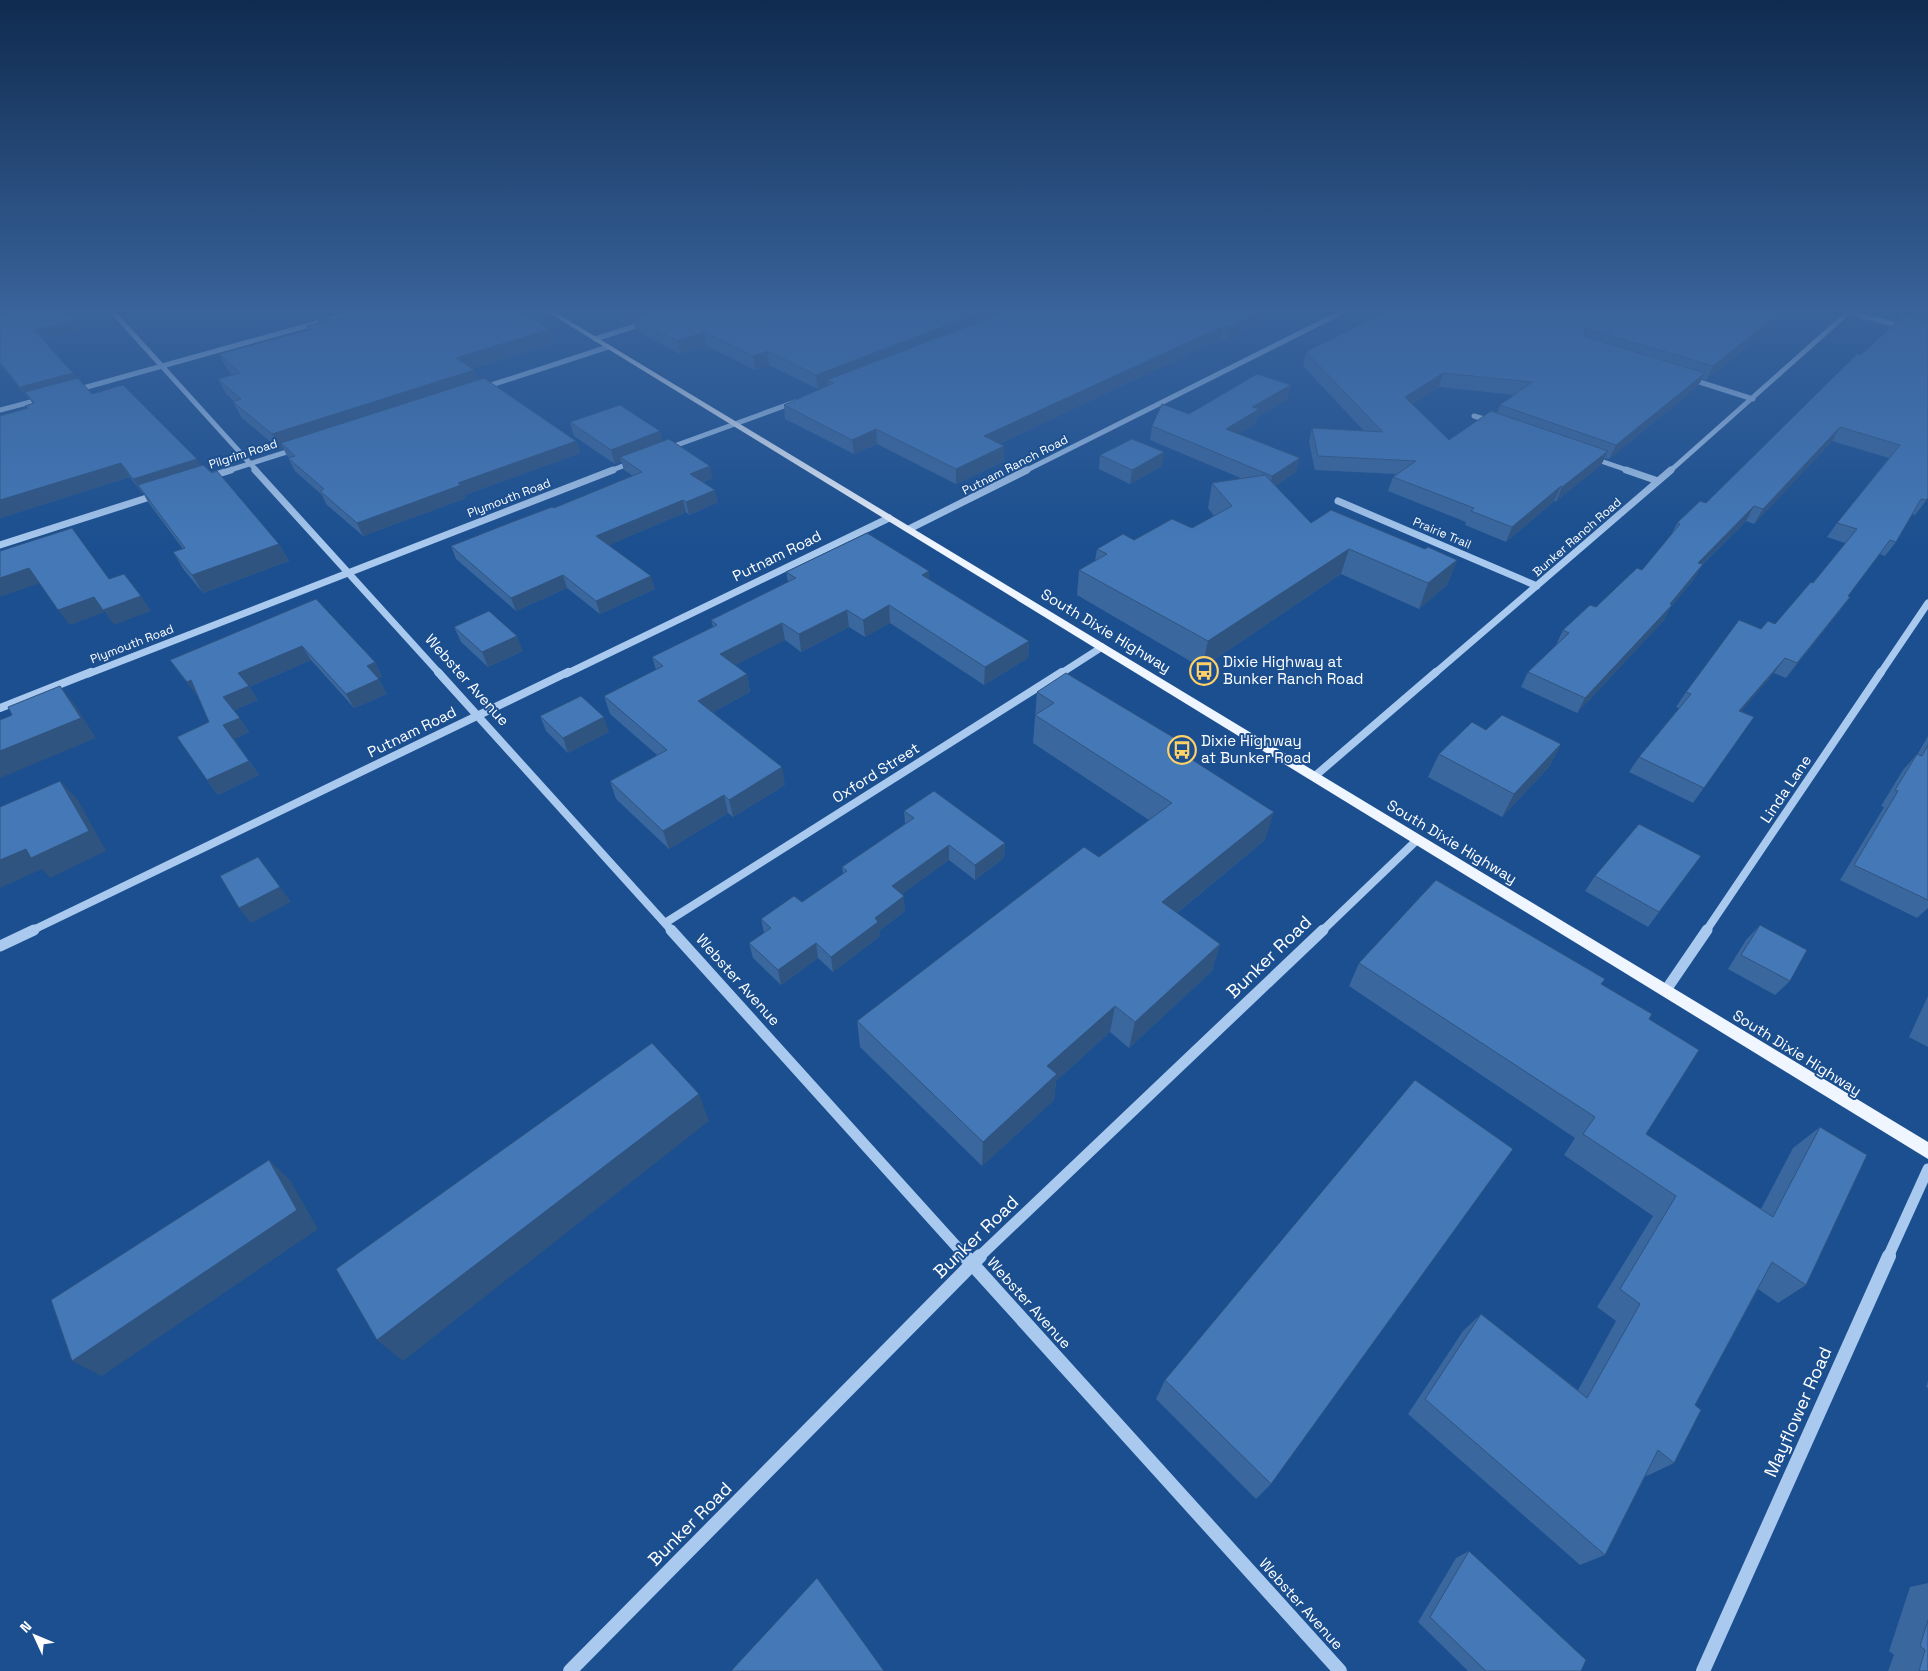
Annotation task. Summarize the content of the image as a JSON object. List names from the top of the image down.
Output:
{
  "streets": {
    "main road": ["South Dixie Highway"],
    "street": [
      "Pilgrim Road",
      "Putnam Ranch Road",
      "Plymouth Road",
      "Prairie Trail",
      "Bunker Ranch Road",
      "Putnam Road",
      "Webster Avenue",
      "Oxford Street",
      "Linda Lane",
      "Bunker Road",
      "Mayflower Road"
    ]
  },
  "crossings": [
    ["Pilgrim Road", "Webster Avenue"],
    ["Putnam Ranch Road", "South Dixie Highway"],
    ["Plymouth Road", "Webster Avenue"],
    ["Prairie Trail", "Bunker Ranch Road"],
    ["Bunker Ranch Road", "South Dixie Highway"],
    ["Putnam Road", "South Dixie Highway"],
    ["Putnam Road", "Webster Avenue"],
    ["South Dixie Highway", "Oxford Street"],
    ["South Dixie Highway", "Linda Lane"],
    ["South Dixie Highway", "Bunker Road"],
    ["Webster Avenue", "Oxford Street"],
    ["Webster Avenue", "Bunker Road"]
  ],
  "places": {
    "bus stop": ["Dixie Highway at Bunker Ranch Road", "Dixie Highway at Bunker Road"]
  },
  "north": "top left"
}
